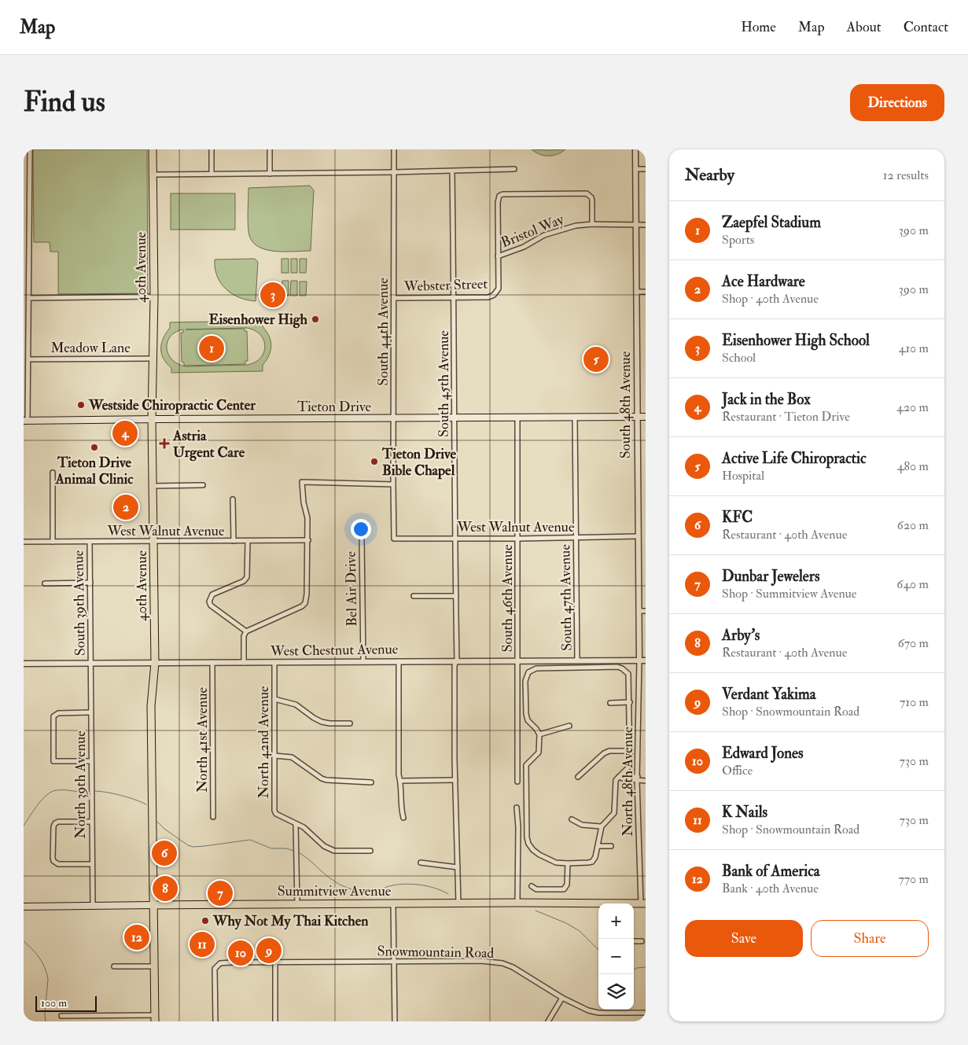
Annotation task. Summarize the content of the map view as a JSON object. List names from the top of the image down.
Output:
{
  "streets": {
    "main road": ["40th Avenue", "Tieton Drive", "Summitview Avenue"],
    "street": [
      "Bristol Way",
      "Webster Street",
      "South 44th Avenue",
      "Meadow Lane",
      "South 45th Avenue",
      "South 48th Avenue",
      "West Walnut Avenue",
      "Bel Air Drive",
      "South 47th Avenue",
      "South 46th Avenue",
      "South 39th Avenue",
      "West Chestnut Avenue",
      "North 41st Avenue",
      "North 42nd Avenue",
      "North 48th Avenue",
      "North 39th Avenue",
      "Snowmountain Road"
    ]
  },
  "crossings": [
    ["Bristol Way", "Webster Street"],
    ["Bristol Way", "South 48th Avenue"],
    ["40th Avenue", "Meadow Lane"],
    ["40th Avenue", "Tieton Drive"],
    ["40th Avenue", "West Walnut Avenue"],
    ["40th Avenue", "West Chestnut Avenue"],
    ["40th Avenue", "Summitview Avenue"],
    ["Webster Street", "South 44th Avenue"],
    ["Webster Street", "South 45th Avenue"],
    ["South 44th Avenue", "Tieton Drive"],
    ["South 44th Avenue", "West Walnut Avenue"],
    ["South 45th Avenue", "Tieton Drive"],
    ["South 45th Avenue", "West Walnut Avenue"],
    ["South 45th Avenue", "West Chestnut Avenue"],
    ["South 45th Avenue", "Summitview Avenue"],
    ["South 48th Avenue", "Tieton Drive"],
    ["South 48th Avenue", "West Walnut Avenue"],
    ["South 48th Avenue", "West Chestnut Avenue"],
    ["South 48th Avenue", "North 48th Avenue"],
    ["Tieton Drive", "South 47th Avenue"],
    ["Tieton Drive", "South 46th Avenue"],
    ["West Walnut Avenue", "South 47th Avenue"],
    ["West Walnut Avenue", "South 46th Avenue"],
    ["West Walnut Avenue", "South 39th Avenue"],
    ["Bel Air Drive", "West Chestnut Avenue"],
    ["South 47th Avenue", "West Chestnut Avenue"],
    ["South 46th Avenue", "West Chestnut Avenue"],
    ["South 39th Avenue", "West Chestnut Avenue"],
    ["South 39th Avenue", "North 39th Avenue"],
    ["West Chestnut Avenue", "North 41st Avenue"],
    ["West Chestnut Avenue", "North 42nd Avenue"],
    ["West Chestnut Avenue", "North 48th Avenue"],
    ["West Chestnut Avenue", "North 39th Avenue"],
    ["North 48th Avenue", "Summitview Avenue"],
    ["North 39th Avenue", "Summitview Avenue"]
  ],
  "places": {
    "other": [
      "Eisenhower High",
      "Westside Chiropractic Center",
      "Tieton Drive Animal Clinic",
      "Tieton Drive Bible Chapel",
      "Why Not My Thai Kitchen"
    ],
    "health": ["Astria Urgent Care"]
  },
  "scale_bar": "100 m",
  "page": {
    "header": "Map",
    "nav": [
      "Home",
      "Map",
      "About",
      "Contact"
    ],
    "buttons": [
      "Directions",
      ["Save", "Share"]
    ],
    "title": "Find us",
    "heading": ["Nearby", "12 results"],
    "list": [
      {
        "mark": "1",
        "name": "Zaepfel Stadium",
        "note": "Sports",
        "value": "390 m"
      },
      {
        "mark": "2",
        "name": "Ace Hardware",
        "note": "Shop · 40th Avenue",
        "value": "390 m"
      },
      {
        "mark": "3",
        "name": "Eisenhower High School",
        "note": "School",
        "value": "410 m"
      },
      {
        "mark": "4",
        "name": "Jack in the Box",
        "note": "Restaurant · Tieton Drive",
        "value": "420 m"
      },
      {
        "mark": "5",
        "name": "Active Life Chiropractic",
        "note": "Hospital",
        "value": "480 m"
      },
      {
        "mark": "6",
        "name": "KFC",
        "note": "Restaurant · 40th Avenue",
        "value": "620 m"
      },
      {
        "mark": "7",
        "name": "Dunbar Jewelers",
        "note": "Shop · Summitview Avenue",
        "value": "640 m"
      },
      {
        "mark": "8",
        "name": "Arby's",
        "note": "Restaurant · 40th Avenue",
        "value": "670 m"
      },
      {
        "mark": "9",
        "name": "Verdant Yakima",
        "note": "Shop · Snowmountain Road",
        "value": "710 m"
      },
      {
        "mark": "10",
        "name": "Edward Jones",
        "note": "Office",
        "value": "730 m"
      },
      {
        "mark": "11",
        "name": "K Nails",
        "note": "Shop · Snowmountain Road",
        "value": "730 m"
      },
      {
        "mark": "12",
        "name": "Bank of America",
        "note": "Bank · 40th Avenue",
        "value": "770 m"
      }
    ],
    "pins": [
      "3",
      "1",
      "5",
      "4",
      "2",
      "6",
      "8",
      "7",
      "12",
      "11",
      "9",
      "10"
    ],
    "map_buttons": ["+", "−"],
    "scale": "100 m"
  }
}
